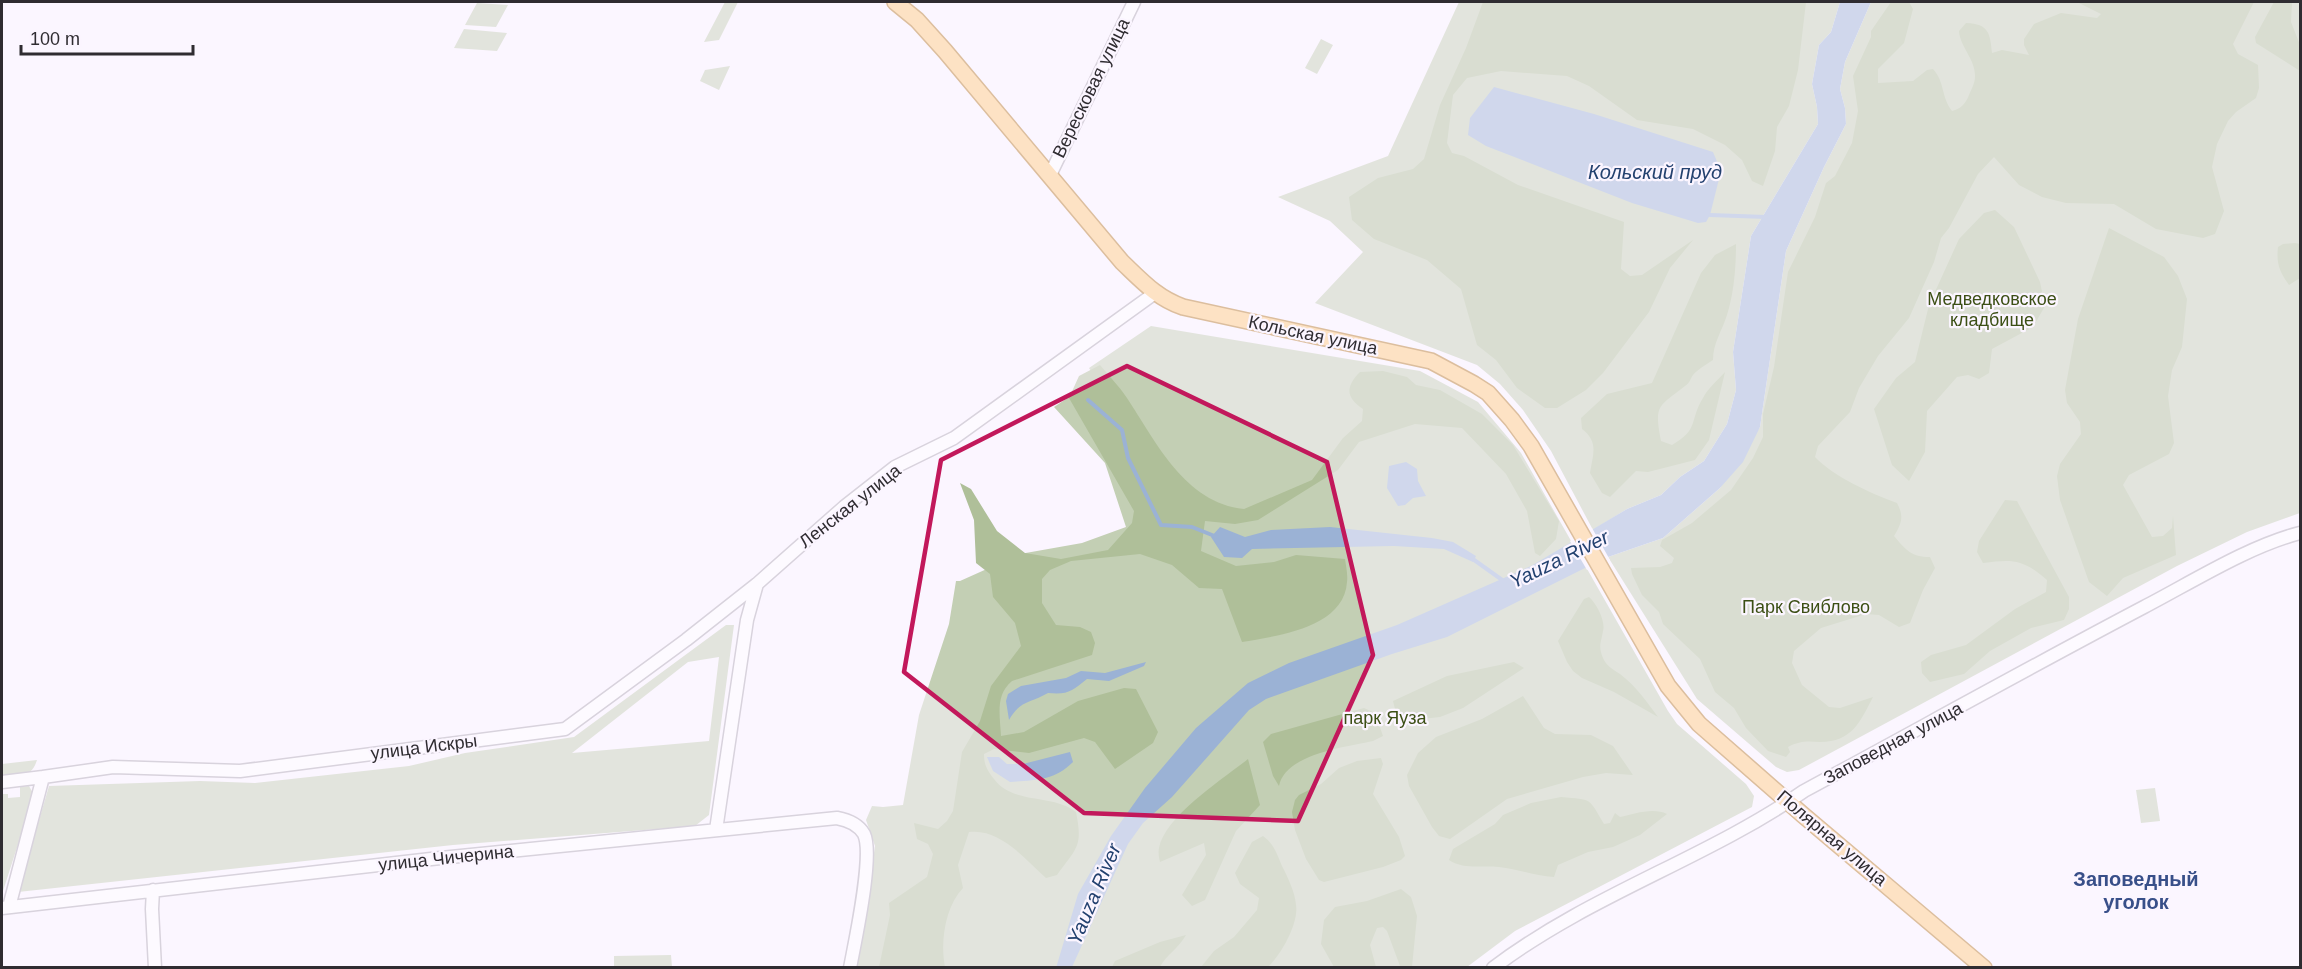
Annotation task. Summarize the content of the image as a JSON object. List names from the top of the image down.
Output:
{
  "streets": {
    "main road": ["Кольская улица", "Полярная улица"],
    "street": [
      "Вересковая улица",
      "Ленская улица",
      "Заповедная улица",
      "улица Искры",
      "улица Чичерина"
    ]
  },
  "crossings": [
    ["Вересковая улица", "Кольская улица"],
    ["Кольская улица", "Ленская улица"],
    ["Кольская улица", "Полярная улица"],
    ["Ленская улица", "улица Искры"],
    ["Заповедная улица", "Полярная улица"]
  ],
  "districts": ["Заповедный уголок"],
  "water": ["Кольский пруд", "Yauza River"],
  "parks": ["Медведковское кладбище", "Парк Свиблово", "парк Яуза"],
  "scale_bar": "100 m"
}
